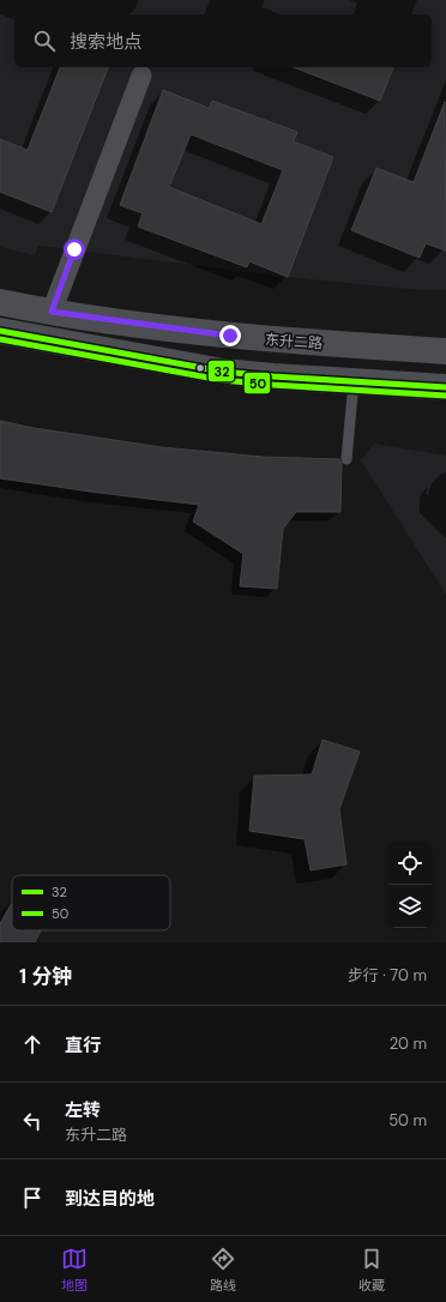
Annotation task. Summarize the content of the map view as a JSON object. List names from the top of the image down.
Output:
{
  "streets": {
    "street": ["东升二路"]
  },
  "lines": ["transit line 32", "transit line 50"],
  "legend": ["32", "50"],
  "page": {
    "search": "搜索地点",
    "heading": ["1 分钟", "步行 · 70 m"],
    "list": [
      ["直行", "20 m"],
      ["左转", "东升二路", "50 m"],
      "到达目的地"
    ],
    "nav": ["地图", "路线", "收藏"]
  }
}
